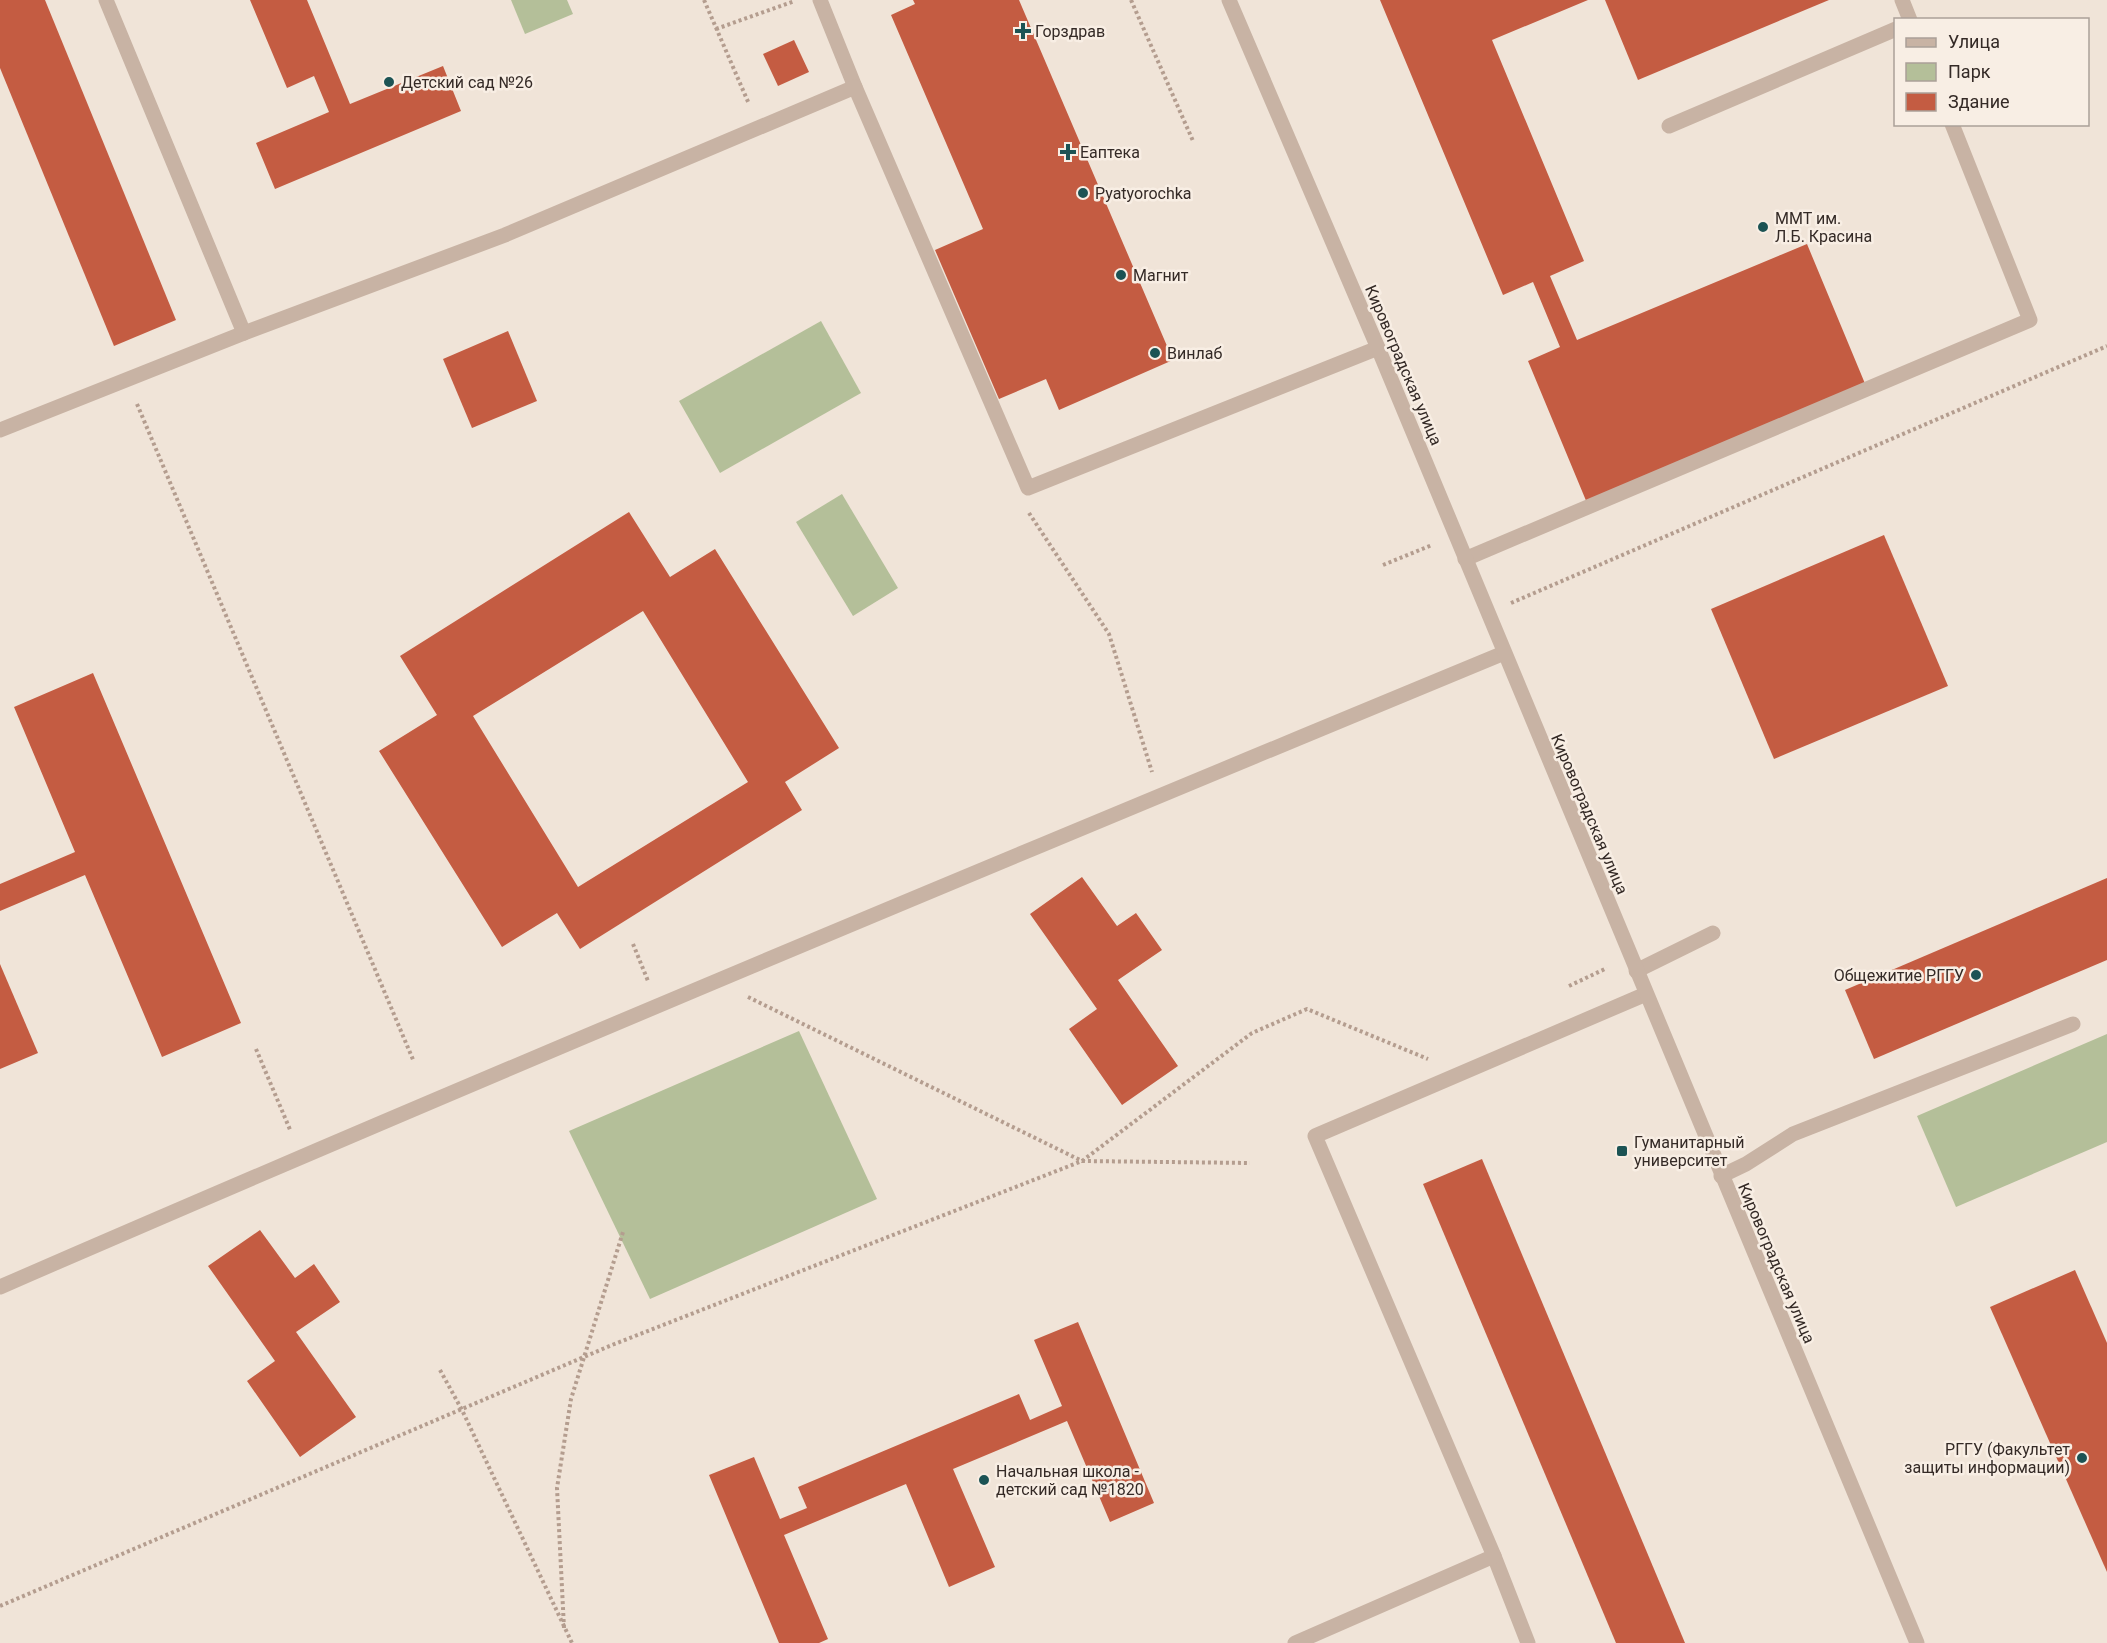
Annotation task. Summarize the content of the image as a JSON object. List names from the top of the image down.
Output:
{
  "streets": {
    "street": ["Кировоградская улица"]
  },
  "places": {
    "health": ["Горздрав", "Еаптека"],
    "other": [
      "Детский сад №26",
      "Pyatyorochka",
      "ММТ им. Л.Б. Красина",
      "Магнит",
      "Винлаб",
      "Общежитие РГГУ",
      "РГГУ (Факультет защиты информации)",
      "Начальная школа - детский сад №1820"
    ],
    "transit": ["Гуманитарный университет"]
  },
  "legend": ["Улица", "Парк", "Здание"]
}
